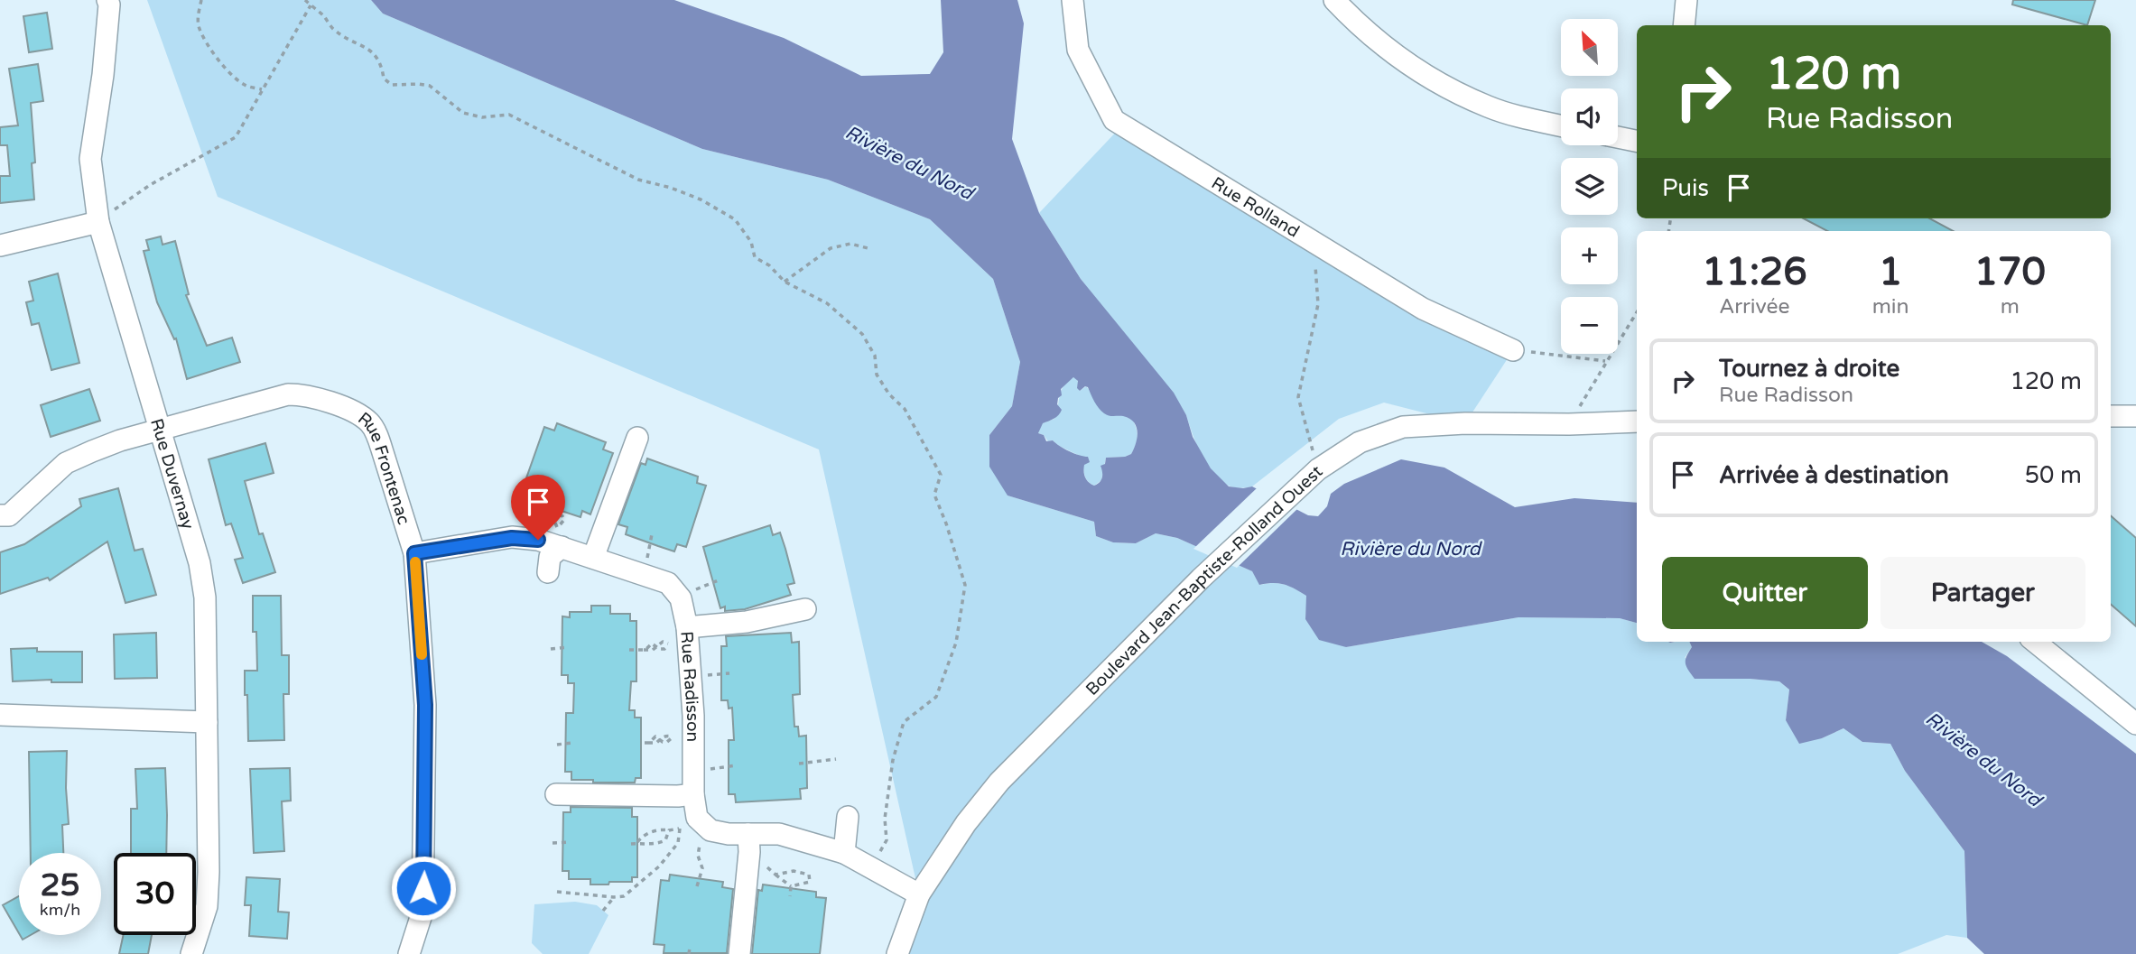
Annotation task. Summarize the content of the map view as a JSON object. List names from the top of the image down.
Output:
{
  "streets": {
    "street": [
      "Rue Rolland",
      "Rue Frontenac",
      "Rue Duvernay",
      "Boulevard Jean-Baptiste-Rolland Ouest",
      "Rue Radisson"
    ]
  },
  "crossings": [
    ["Rue Frontenac", "Rue Duvernay"]
  ],
  "water": ["Rivière du Nord"],
  "north": "top left",
  "page": {
    "map_buttons": ["+", "−"],
    "turn": ["120 m", "Rue Radisson"],
    "then": "Puis",
    "eta": [
      "11:26",
      "Arrivée",
      "1",
      "min",
      "170",
      "m"
    ],
    "list": [
      {
        "name": "Tournez à droite",
        "note": "Rue Radisson",
        "value": "120 m"
      },
      {
        "name": "Arrivée à destination",
        "value": "50 m"
      }
    ],
    "buttons": ["Quitter", "Partager"],
    "speed": "25 km/h",
    "limit": "30"
  }
}
